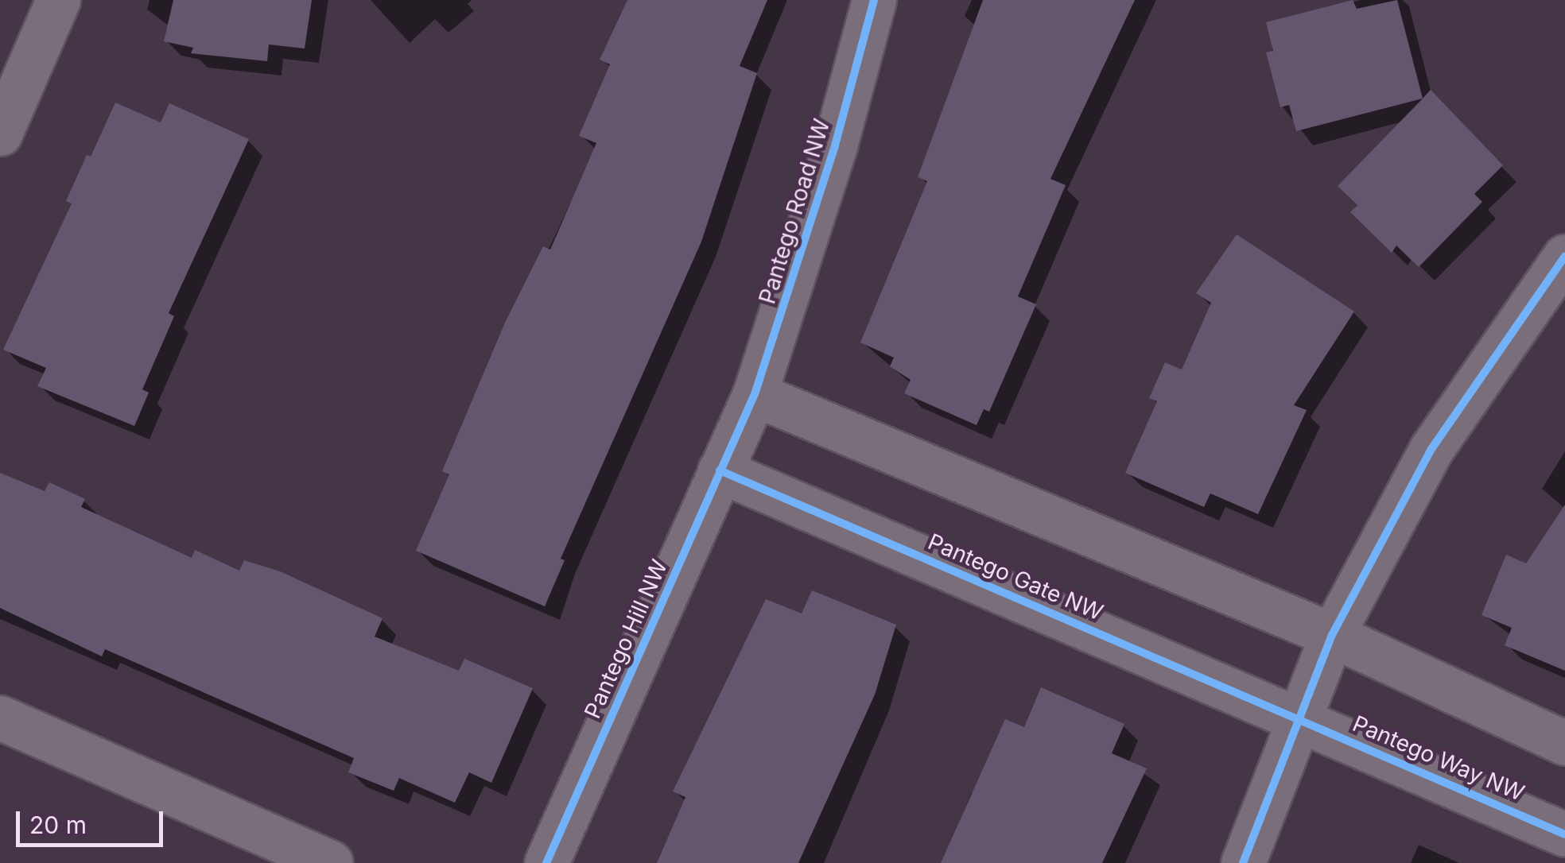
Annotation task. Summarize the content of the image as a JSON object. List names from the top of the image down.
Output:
{
  "streets": {
    "street": [
      "Pantego Road NW",
      "Pantego Gate NW",
      "Pantego Hill NW",
      "Pantego Way NW"
    ]
  },
  "crossings": [
    ["Pantego Road NW", "Pantego Hill NW"],
    ["Pantego Gate NW", "Pantego Hill NW"],
    ["Pantego Gate NW", "Pantego Way NW"]
  ],
  "scale_bar": "20 m"
}
